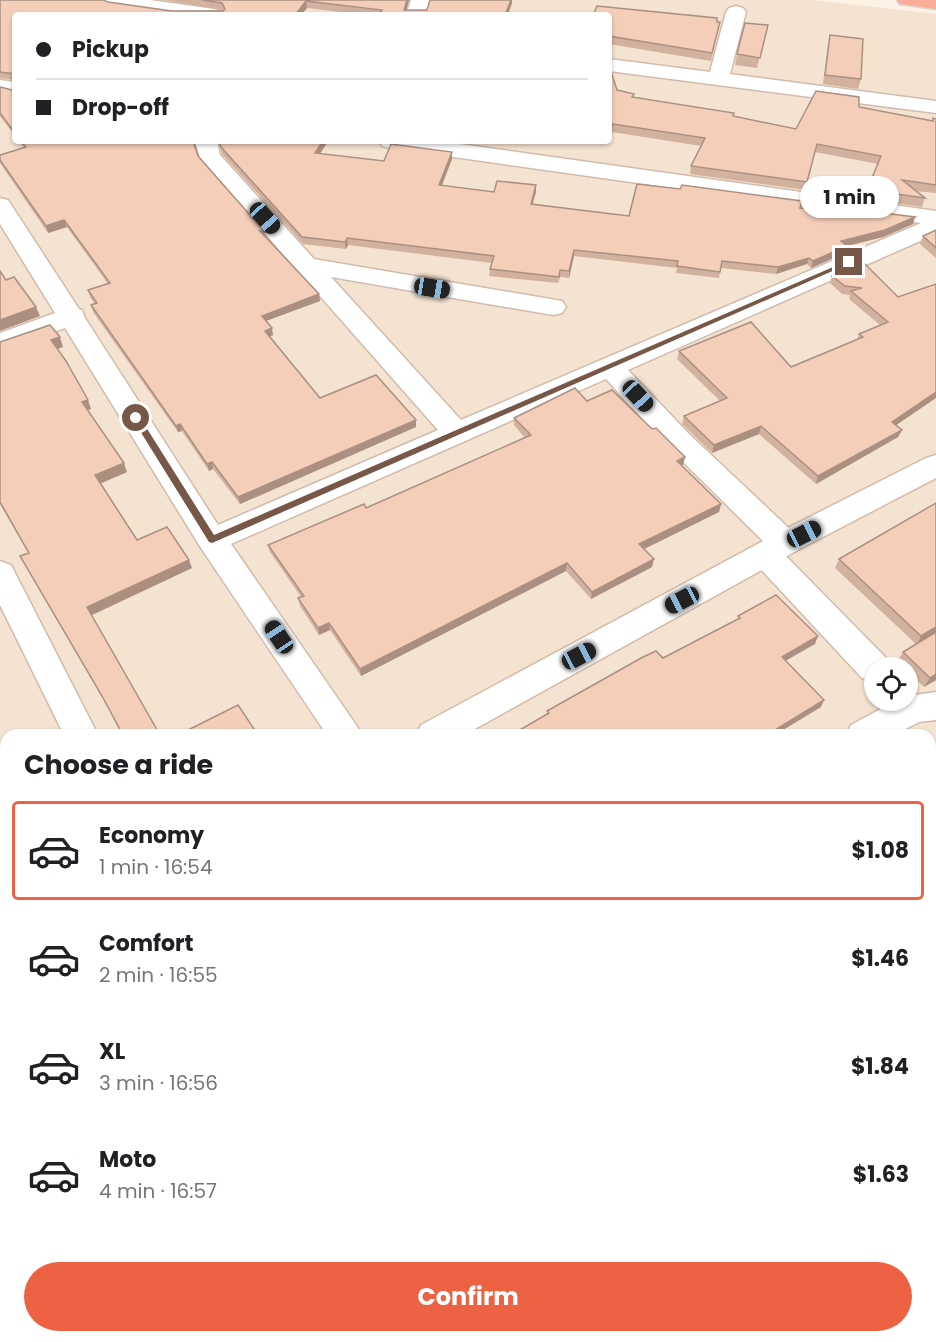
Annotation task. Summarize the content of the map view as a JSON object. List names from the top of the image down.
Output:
{
  "page": {
    "banner": ["Pickup", "Drop-off"],
    "bubble": "1 min",
    "heading": "Choose a ride",
    "list": [
      {
        "name": "Economy",
        "note": "1 min · 16:54",
        "value": "$1.08"
      },
      {
        "name": "Comfort",
        "note": "2 min · 16:55",
        "value": "$1.46"
      },
      {
        "name": "XL",
        "note": "3 min · 16:56",
        "value": "$1.84"
      },
      {
        "name": "Moto",
        "note": "4 min · 16:57",
        "value": "$1.63"
      }
    ],
    "buttons": "Confirm"
  }
}
